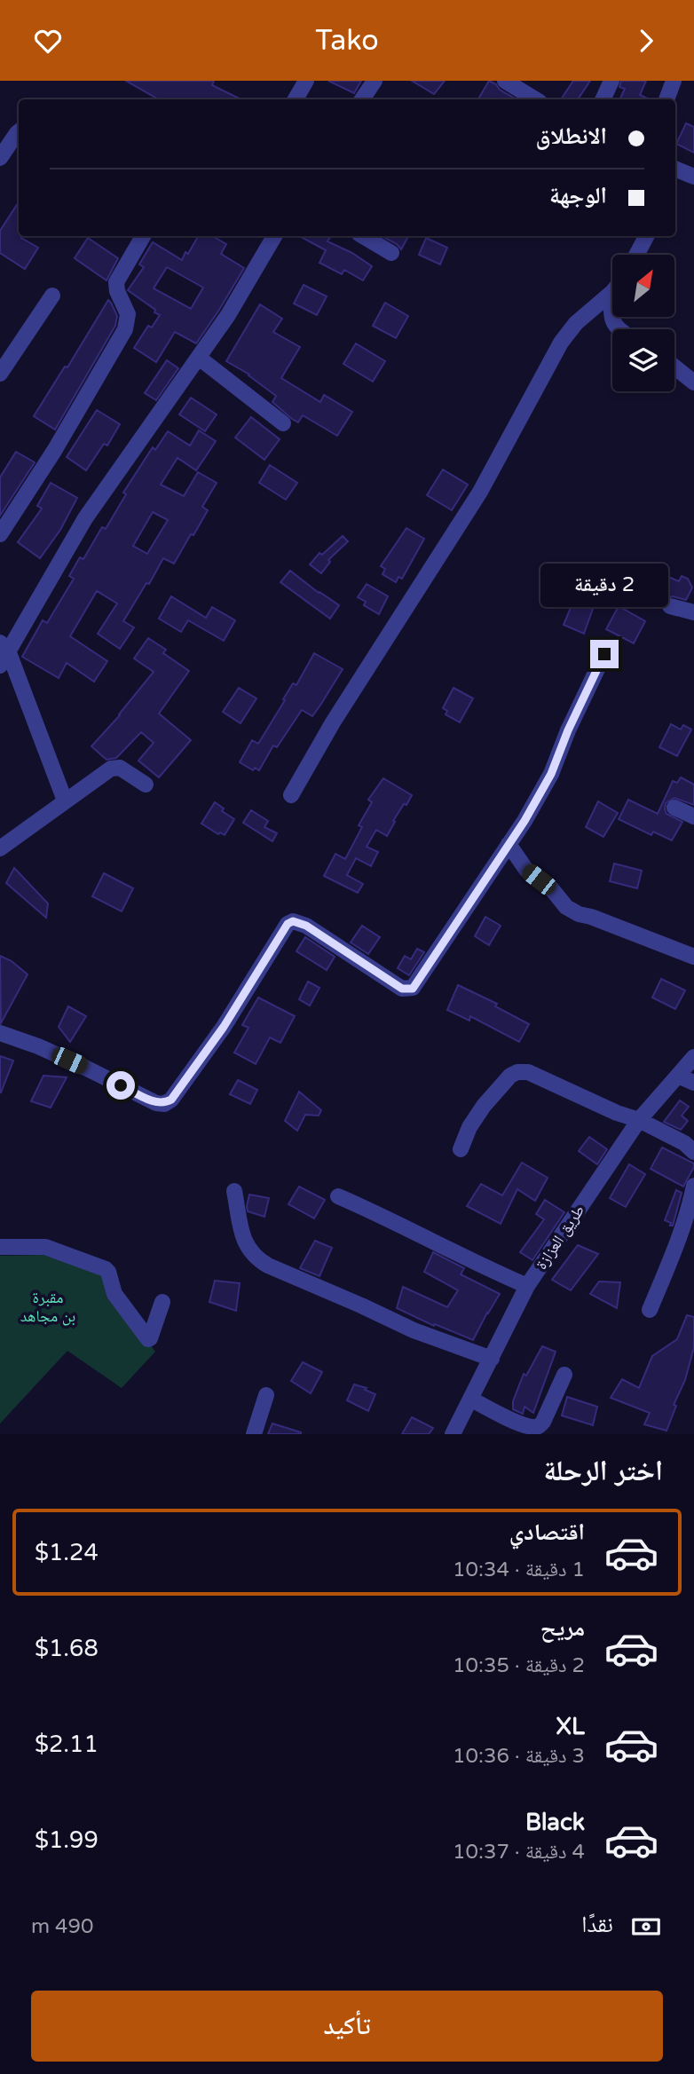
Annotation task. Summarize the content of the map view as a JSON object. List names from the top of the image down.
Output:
{
  "streets": {
    "street": ["طريق العزازة"]
  },
  "parks": ["مقبرة بن مجاهد"],
  "north": "top right",
  "page": {
    "header": "Tako",
    "banner": ["الانطلاق", "الوجهة"],
    "bubble": "2 دقيقة",
    "heading": "اختر الرحلة",
    "list": [
      {
        "name": "اقتصادي",
        "note": "1 دقيقة · 10:34",
        "value": "$1.24"
      },
      {
        "name": "مريح",
        "note": "2 دقيقة · 10:35",
        "value": "$1.68"
      },
      {
        "name": "XL",
        "note": "3 دقيقة · 10:36",
        "value": "$2.11"
      },
      {
        "name": "Black",
        "note": "4 دقيقة · 10:37",
        "value": "$1.99"
      }
    ],
    "pay": ["نقدًا", "490 m"],
    "buttons": "تأكيد"
  }
}
